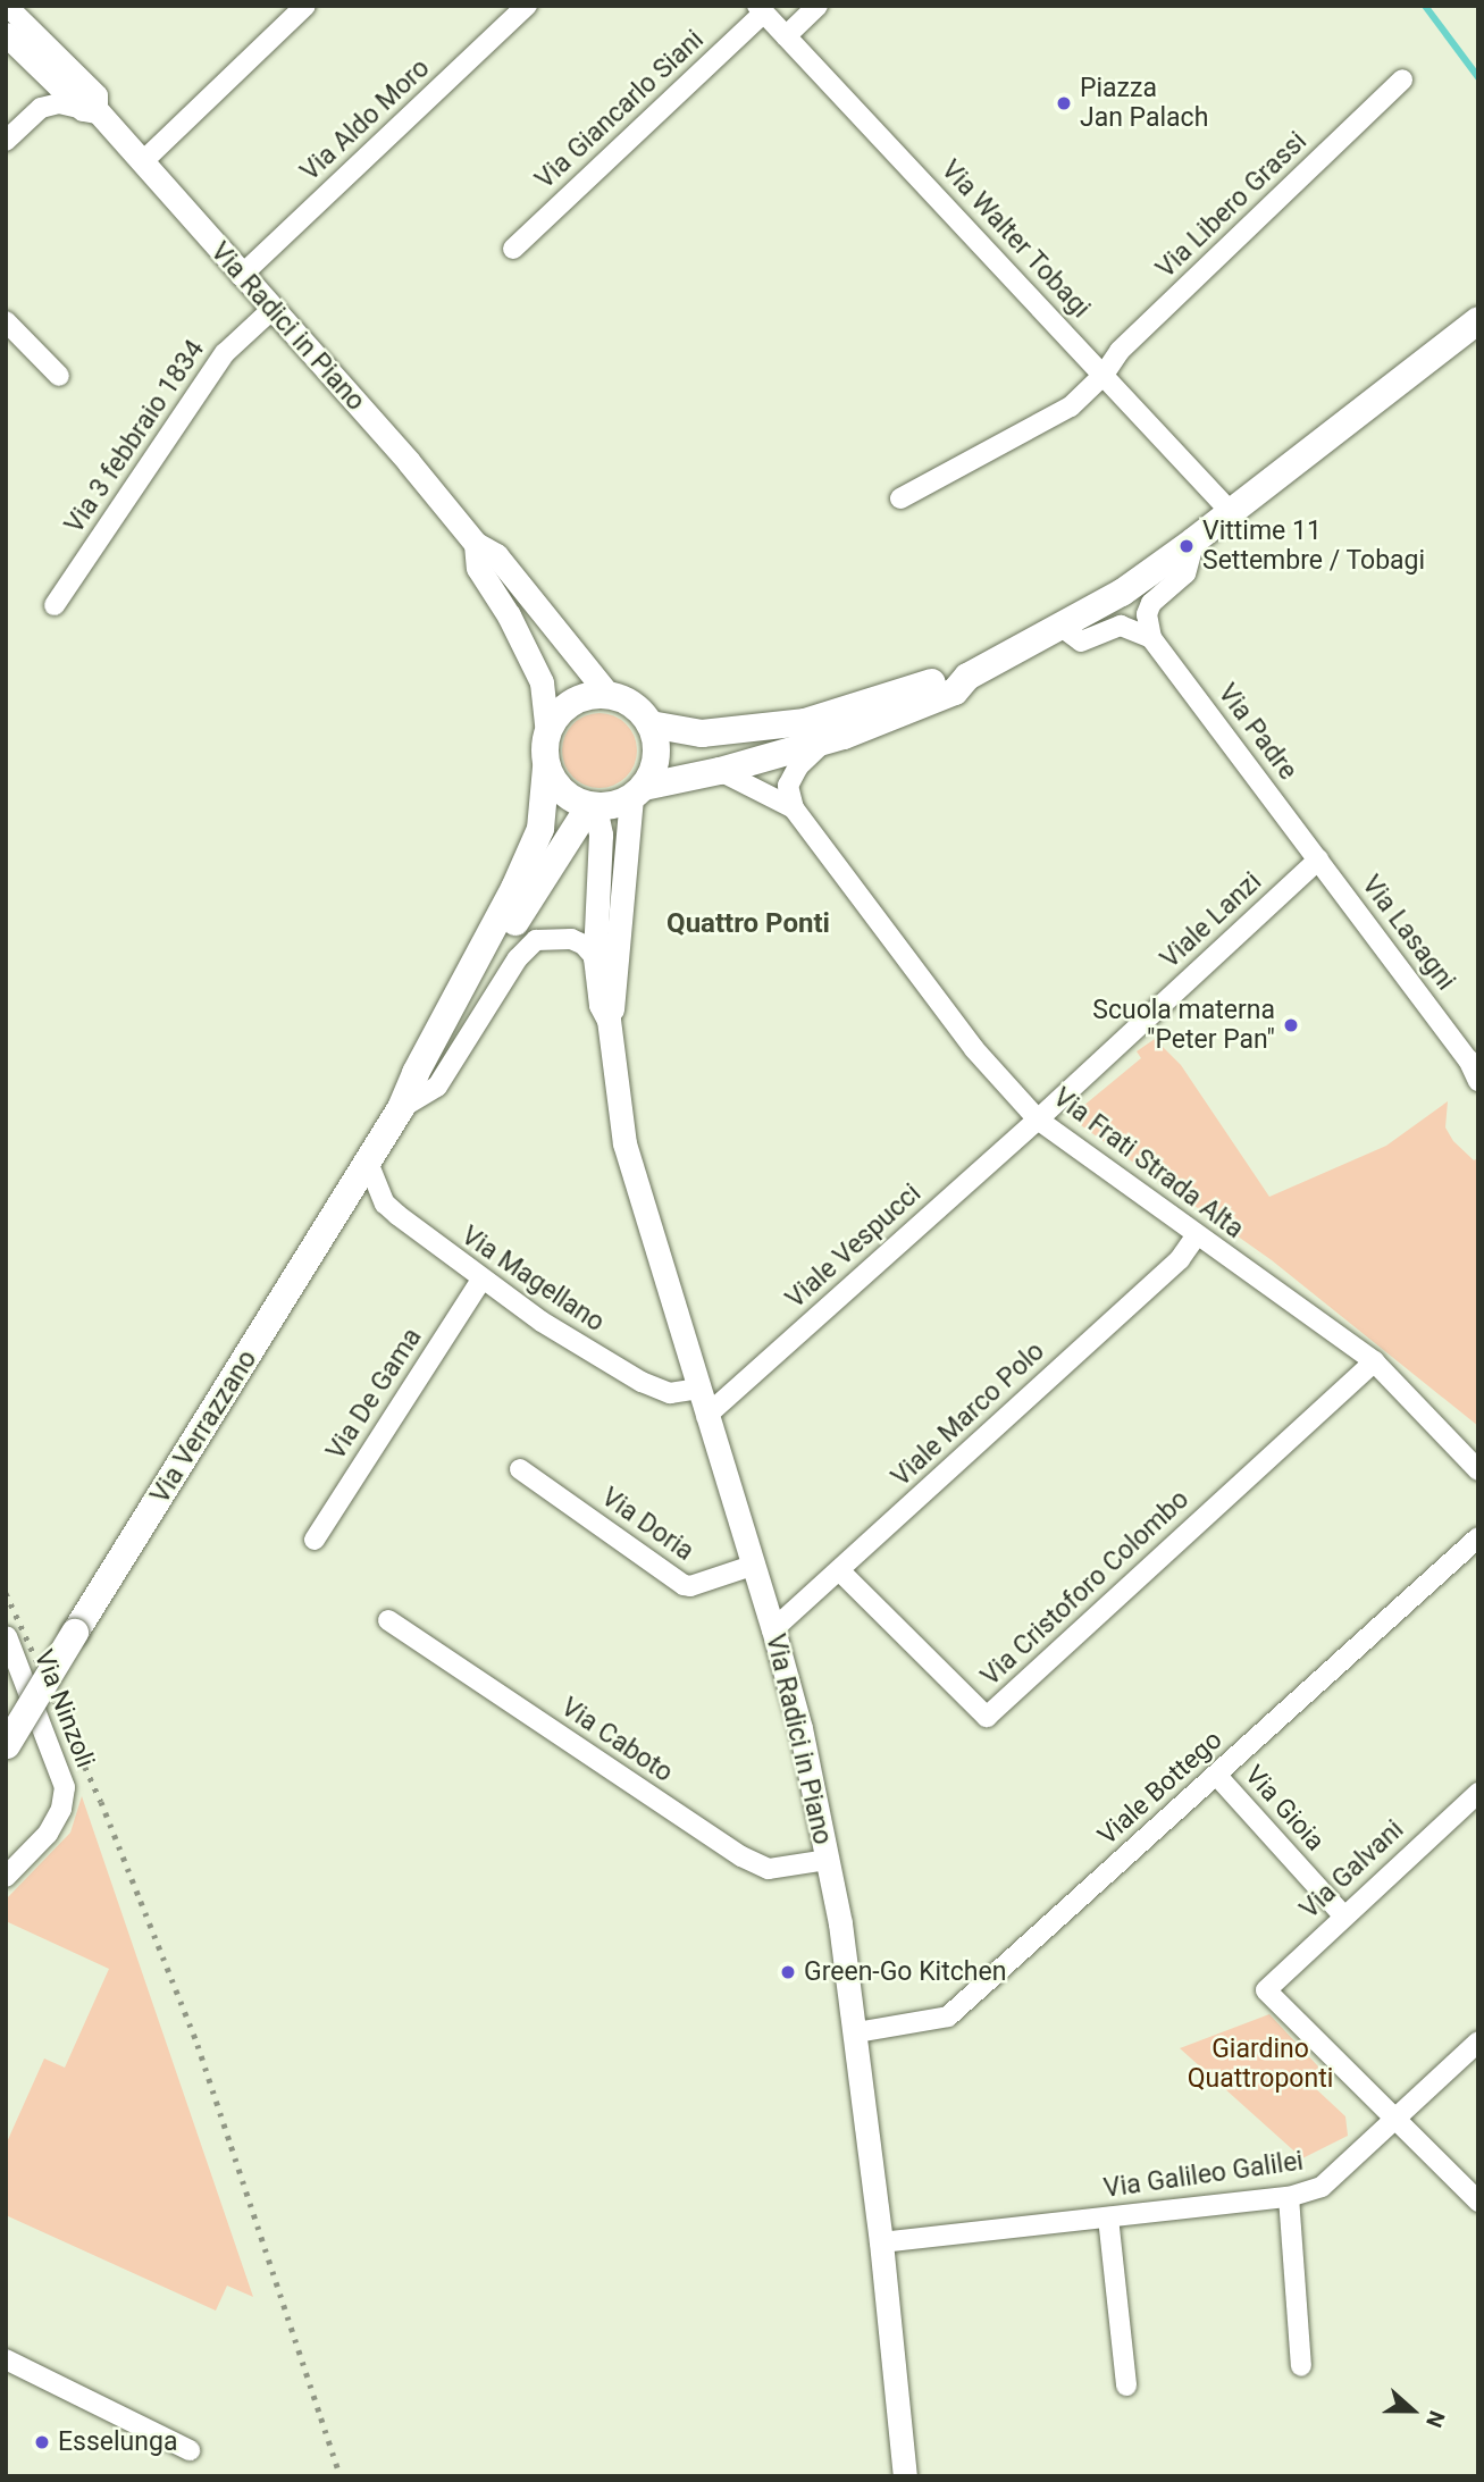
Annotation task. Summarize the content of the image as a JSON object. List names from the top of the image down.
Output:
{
  "streets": {
    "main road": ["Via Radici in Piano", "Via Verrazzano"],
    "street": [
      "Via Giancarlo Siani",
      "Via Aldo Moro",
      "Via Libero Grassi",
      "Via Walter Tobagi",
      "Via 3 febbraio 1834",
      "Via Padre",
      "Viale Lanzi",
      "Via Lasagni",
      "Via Frati Strada Alta",
      "Viale Vespucci",
      "Via Magellano",
      "Via De Gama",
      "Viale Marco Polo",
      "Via Doria",
      "Via Cristoforo Colombo",
      "Via Ninzoli",
      "Via Caboto",
      "Viale Bottego",
      "Via Gioia",
      "Via Galvani",
      "Via Galileo Galilei"
    ]
  },
  "crossings": [
    ["Via Giancarlo Siani", "Via Walter Tobagi"],
    ["Via Aldo Moro", "Via Radici in Piano"],
    ["Via Libero Grassi", "Via Walter Tobagi"],
    ["Via Radici in Piano", "Via 3 febbraio 1834"],
    ["Via Radici in Piano", "Viale Vespucci"],
    ["Via Radici in Piano", "Via Magellano"],
    ["Via Radici in Piano", "Viale Marco Polo"],
    ["Via Radici in Piano", "Via Verrazzano"],
    ["Via Radici in Piano", "Via Doria"],
    ["Via Radici in Piano", "Via Caboto"],
    ["Via Radici in Piano", "Viale Bottego"],
    ["Via Radici in Piano", "Via Galileo Galilei"],
    ["Via Padre", "Viale Lanzi"],
    ["Via Padre", "Via Lasagni"],
    ["Viale Lanzi", "Via Lasagni"],
    ["Viale Lanzi", "Via Frati Strada Alta"],
    ["Viale Lanzi", "Viale Vespucci"],
    ["Via Frati Strada Alta", "Viale Vespucci"],
    ["Via Frati Strada Alta", "Viale Marco Polo"],
    ["Via Frati Strada Alta", "Via Cristoforo Colombo"],
    ["Via Magellano", "Via De Gama"],
    ["Via Magellano", "Via Verrazzano"],
    ["Viale Marco Polo", "Via Cristoforo Colombo"],
    ["Viale Bottego", "Via Gioia"],
    ["Via Gioia", "Via Galvani"],
    ["Via Galvani", "Via Galileo Galilei"]
  ],
  "districts": ["Quattro Ponti"],
  "parks": ["Giardino Quattroponti"],
  "places": [
    "Piazza Jan Palach",
    "Vittime 11 Settembre / Tobagi",
    "Scuola materna \"Peter Pan\"",
    "Green-Go Kitchen",
    "Esselunga"
  ],
  "north": "right"
}
